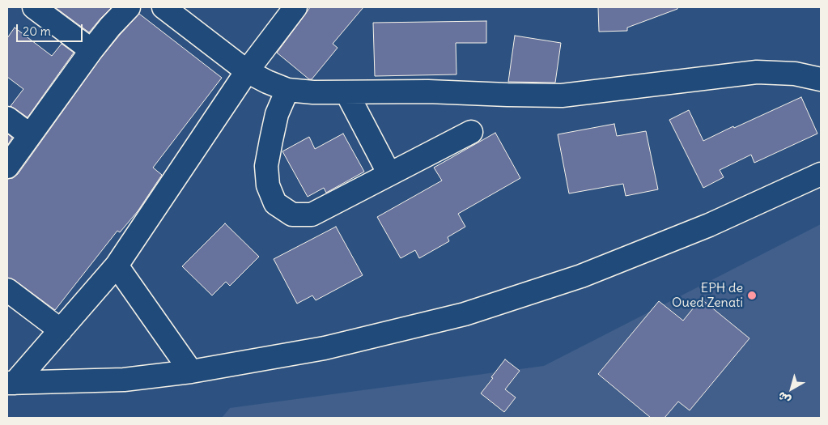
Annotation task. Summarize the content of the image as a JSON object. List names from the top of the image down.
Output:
{
  "places": ["EPH de Oued Zenati"],
  "scale_bar": "20 m",
  "north": "bottom left"
}
